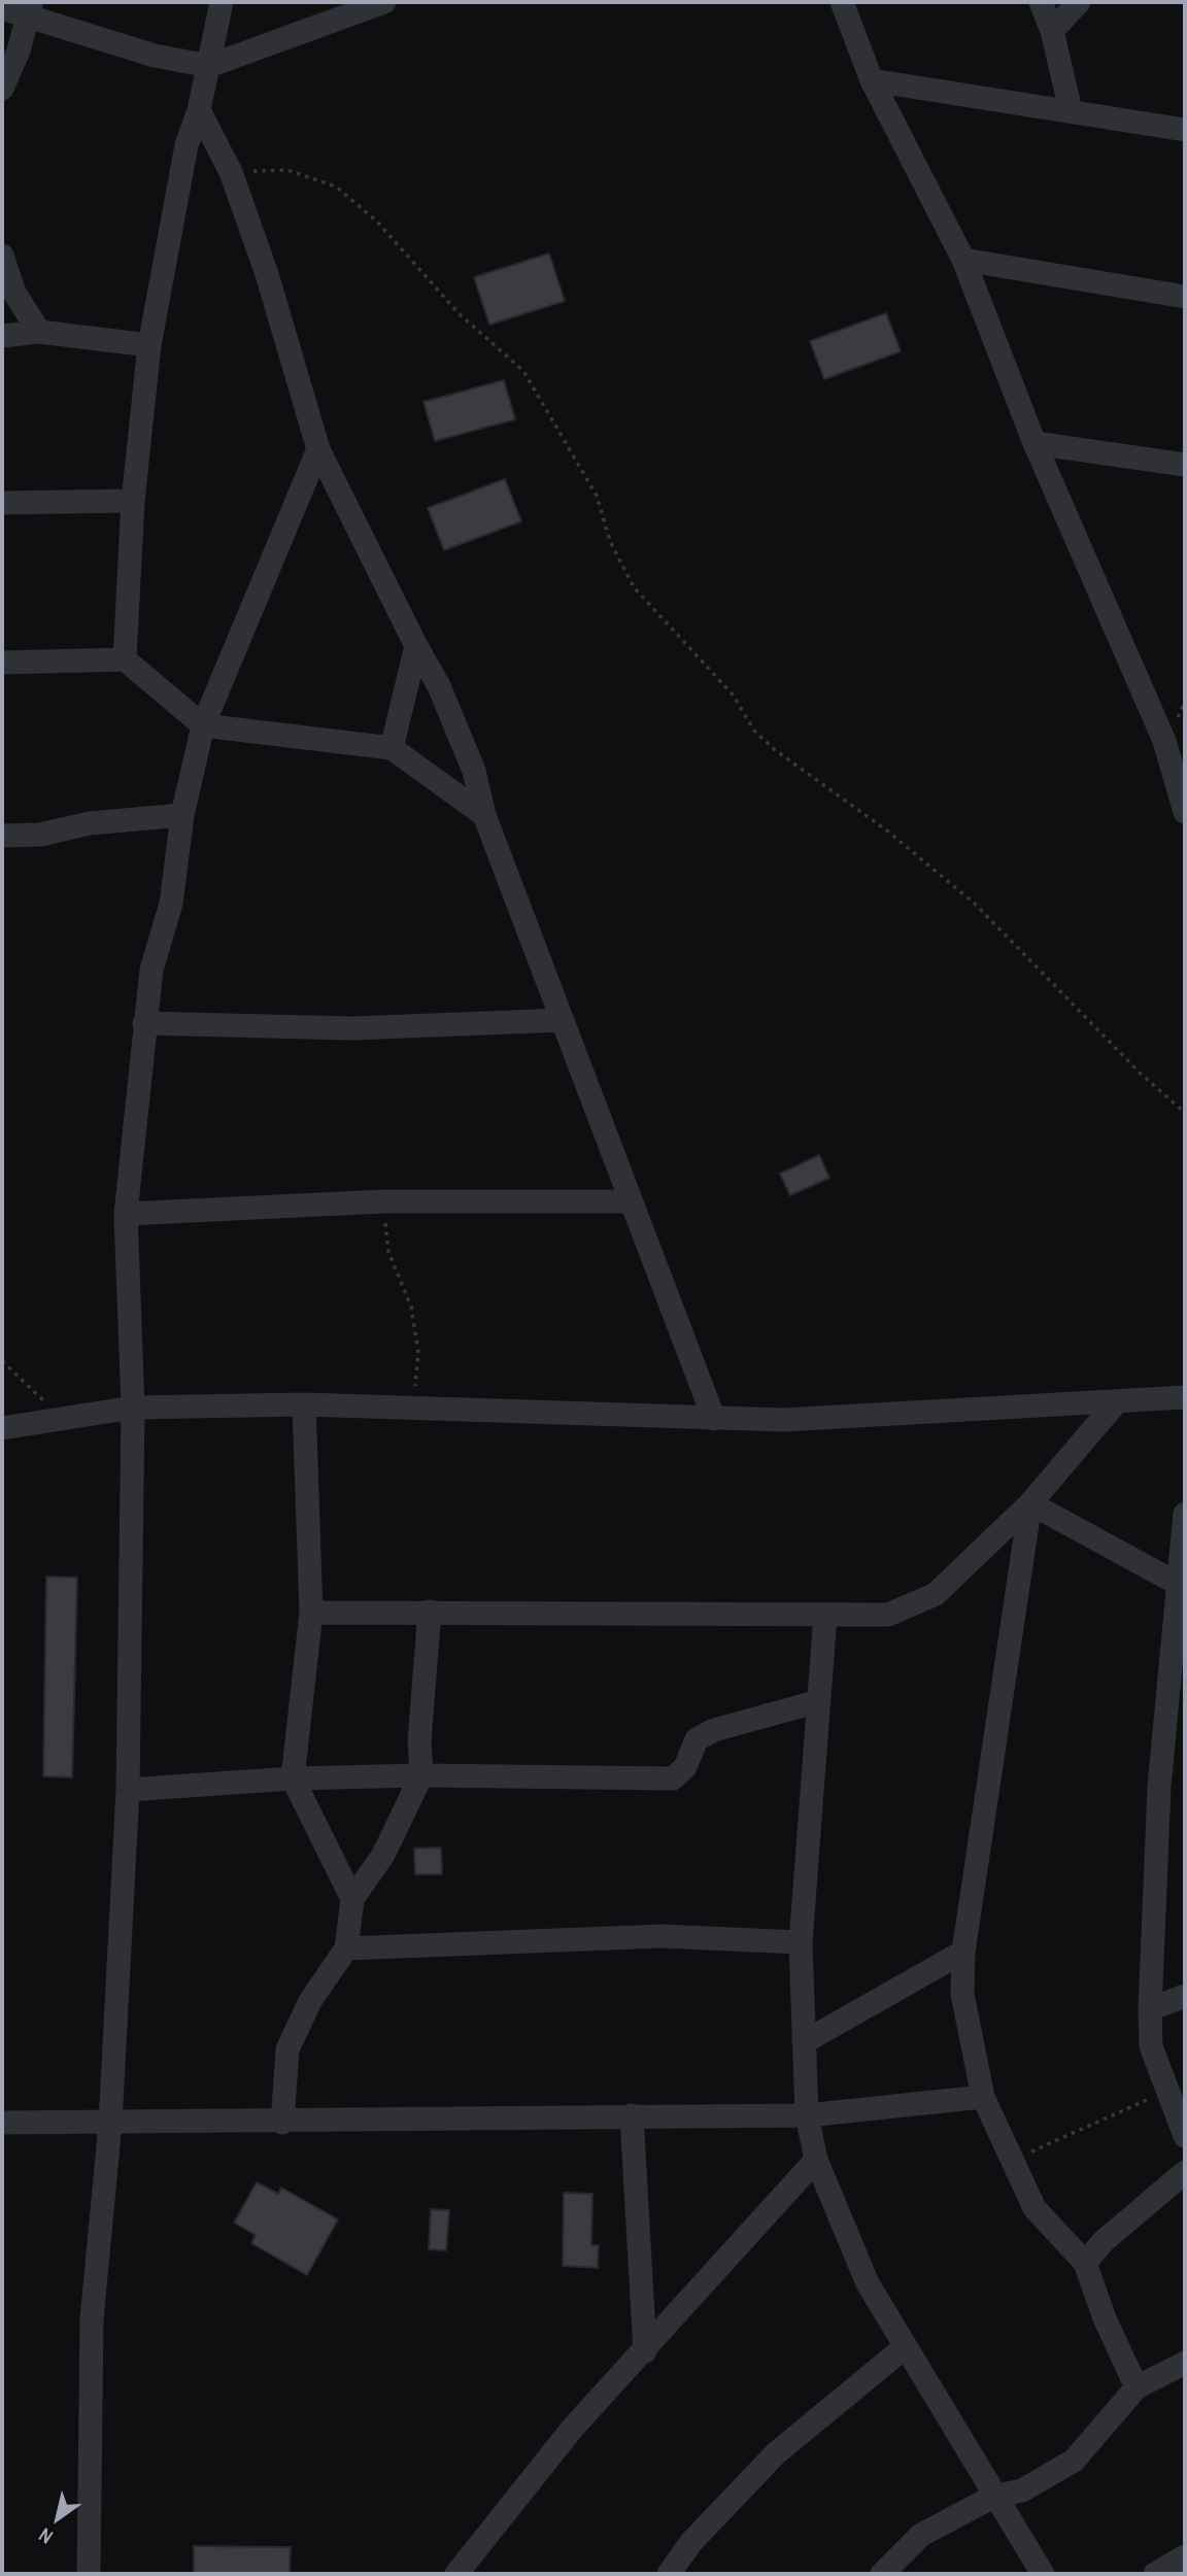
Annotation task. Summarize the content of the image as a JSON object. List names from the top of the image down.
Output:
{
  "north": "bottom left"
}
